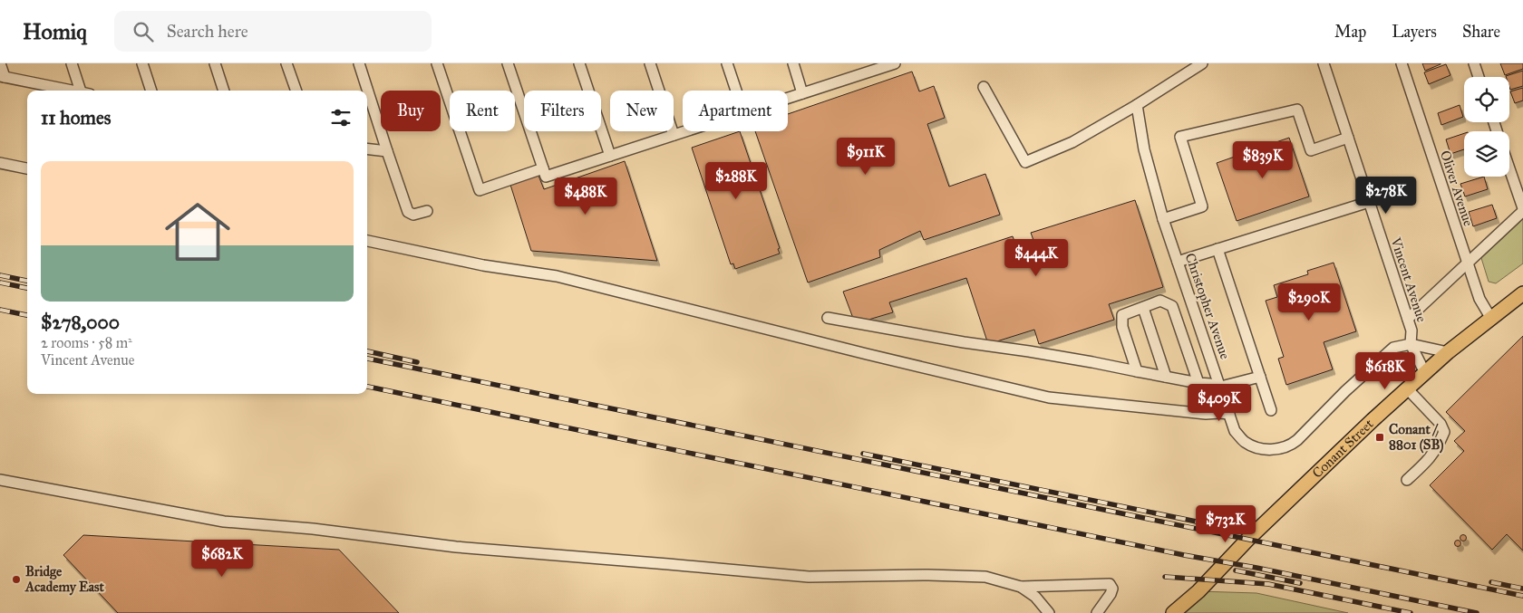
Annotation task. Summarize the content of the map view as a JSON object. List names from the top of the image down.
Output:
{
  "streets": {
    "main road": ["Conant Street"],
    "street": ["Oliver Avenue", "Vincent Avenue", "Christopher Avenue"]
  },
  "crossings": [
    ["Oliver Avenue", "Conant Street"],
    ["Vincent Avenue", "Christopher Avenue"],
    ["Vincent Avenue", "Conant Street"]
  ],
  "places": {
    "transit": ["Conant / 8801 (SB)"],
    "other": ["Bridge Academy East"]
  },
  "page": {
    "header": "Homiq",
    "search": "Search here",
    "nav": ["Map", "Layers", "Share"],
    "chip": [
      "Buy",
      "Rent",
      "Filters",
      "New",
      "Apartment"
    ],
    "heading": "11 homes",
    "price": [
      "$911K",
      "$839K",
      "$288K",
      "$278K",
      "$488K",
      "$444K",
      "$290K",
      "$618K",
      "$409K",
      "$732K",
      "$682K"
    ],
    "list": [
      {
        "name": "$278,000",
        "note": "2 rooms · 58 m² · Vincent Avenue"
      }
    ]
  }
}
